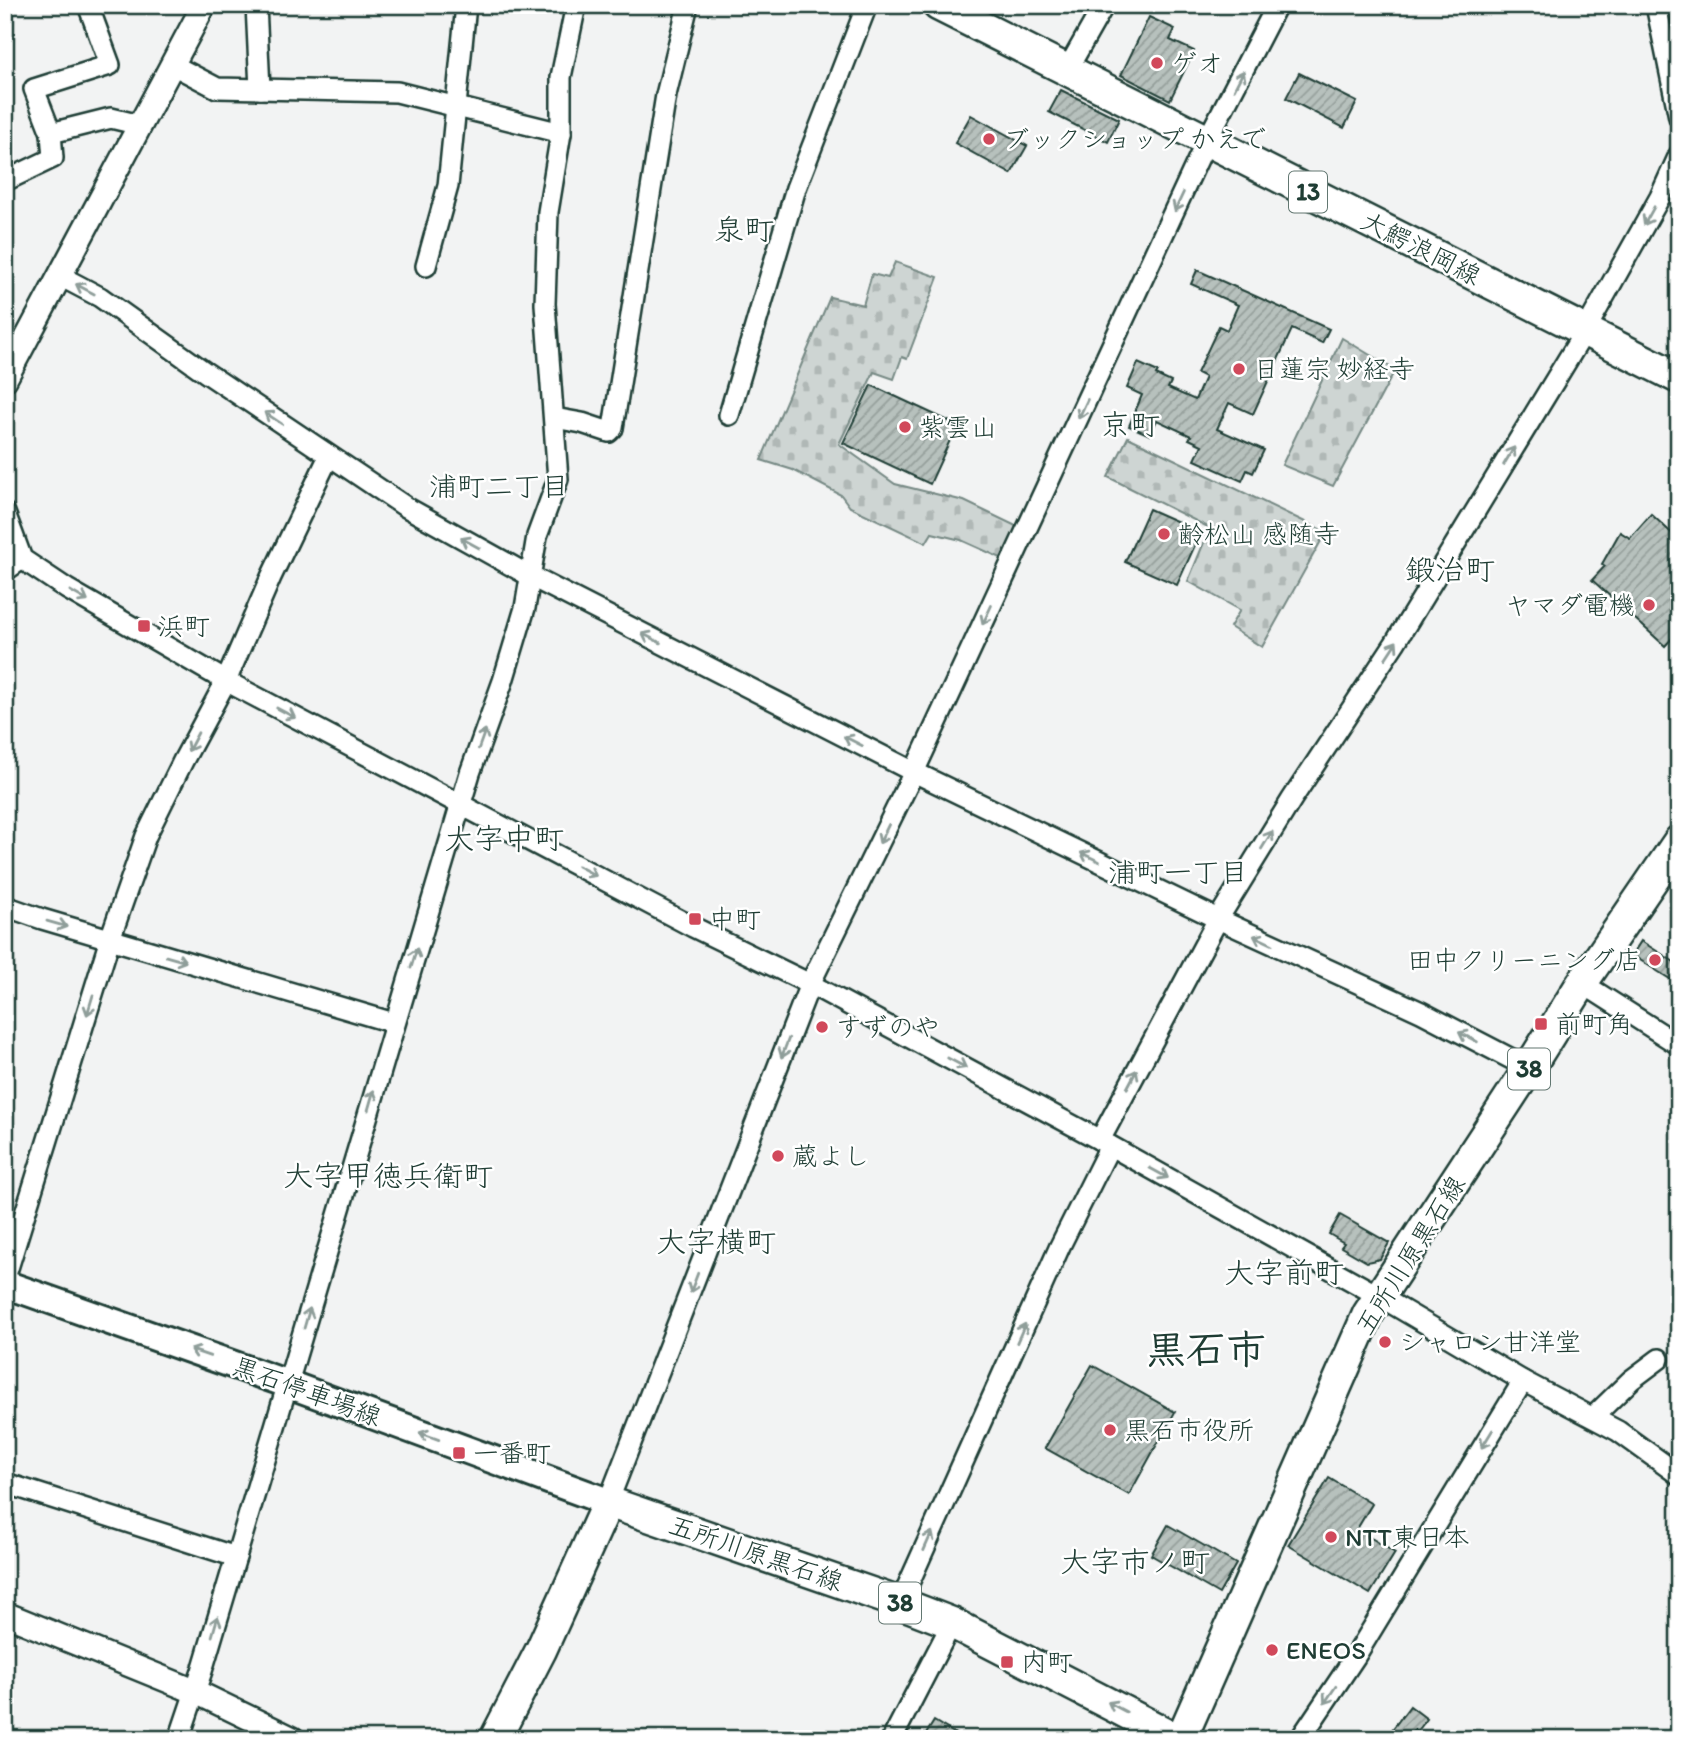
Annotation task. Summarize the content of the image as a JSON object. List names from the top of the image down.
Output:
{
  "streets": {
    "main road": [
      "13",
      "大鰐浪岡線",
      "38",
      "五所川原黒石線",
      "黒石停車場線"
    ]
  },
  "crossings": [
    ["五所川原黒石線", "黒石停車場線"]
  ],
  "one_way": ["黒石停車場線"],
  "districts": [
    "泉町",
    "京町",
    "浦町二丁目",
    "鍛治町",
    "大字中町",
    "浦町一丁目",
    "大字甲徳兵衛町",
    "大字横町",
    "大字前町",
    "黒石市",
    "大字市ノ町"
  ],
  "places": {
    "other": [
      "ゲオ",
      "ブックショップ かえで",
      "日蓮宗 妙経寺",
      "紫雲山",
      "齢松山 感随寺",
      "ヤマダ電機",
      "田中クリーニング店",
      "すずのや",
      "蔵よし",
      "シャロン甘洋堂",
      "黒石市役所",
      "NTT東日本",
      "ENEOS"
    ],
    "transit": [
      "浜町",
      "中町",
      "前町角",
      "一番町",
      "内町"
    ]
  }
}
